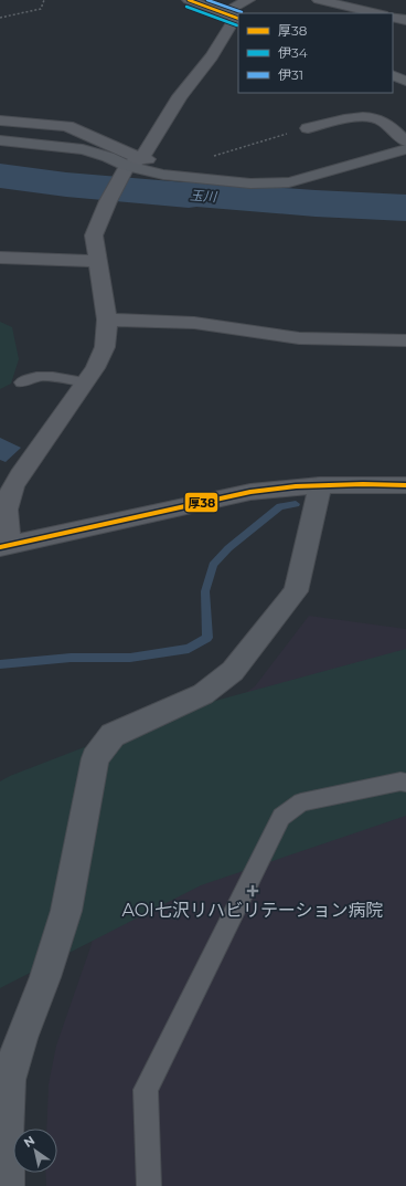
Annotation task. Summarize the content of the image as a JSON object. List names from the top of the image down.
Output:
{
  "water": ["玉川"],
  "places": {
    "health": ["AOI七沢リハビリテーション病院"]
  },
  "lines": ["transit line 厚38", "transit line 伊31", "transit line 伊34"],
  "legend": ["厚38", "伊34", "伊31"],
  "north": "top left"
}
